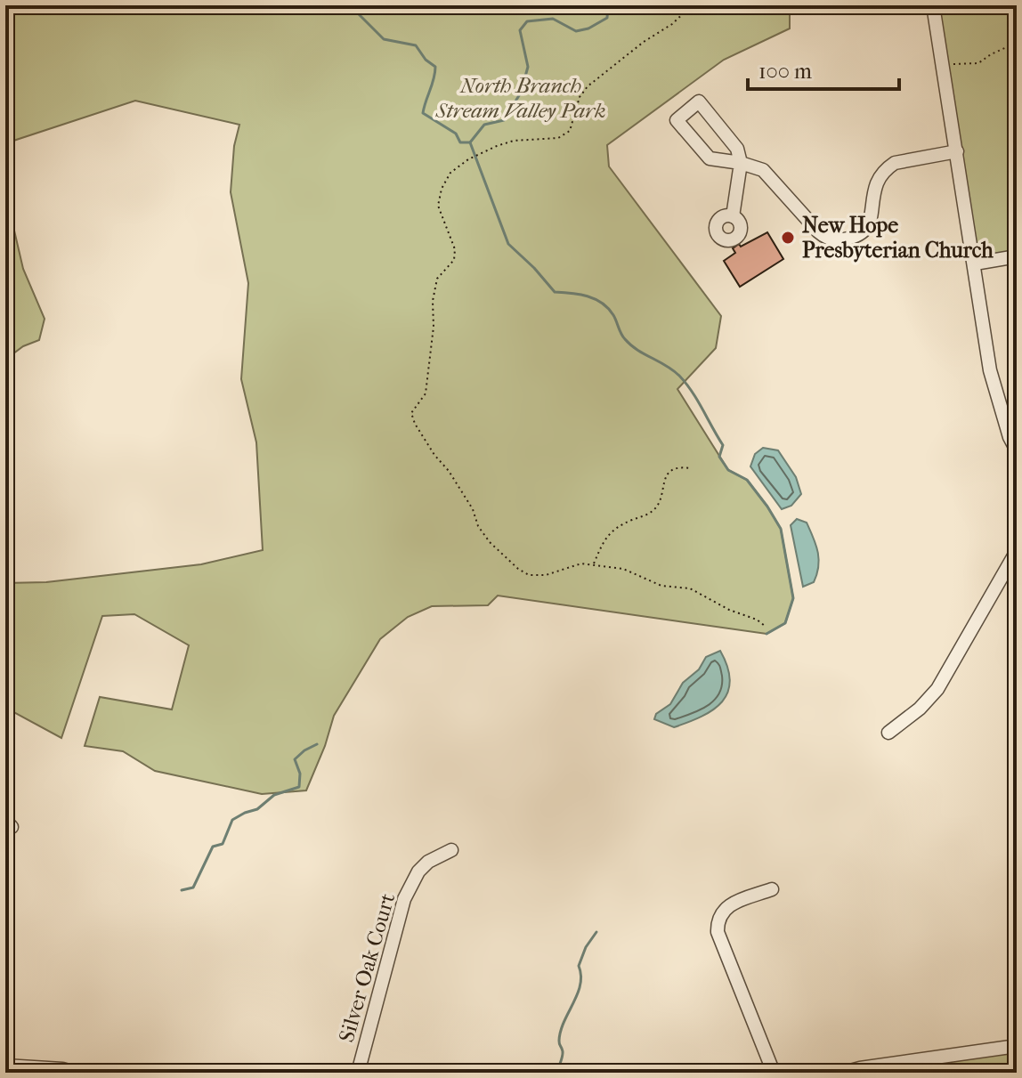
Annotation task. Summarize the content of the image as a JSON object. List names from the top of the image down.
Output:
{
  "streets": {
    "street": ["Silver Oak Court"]
  },
  "parks": ["North Branch Stream Valley Park"],
  "places": ["New Hope Presbyterian Church"],
  "scale_bar": "100 m"
}
